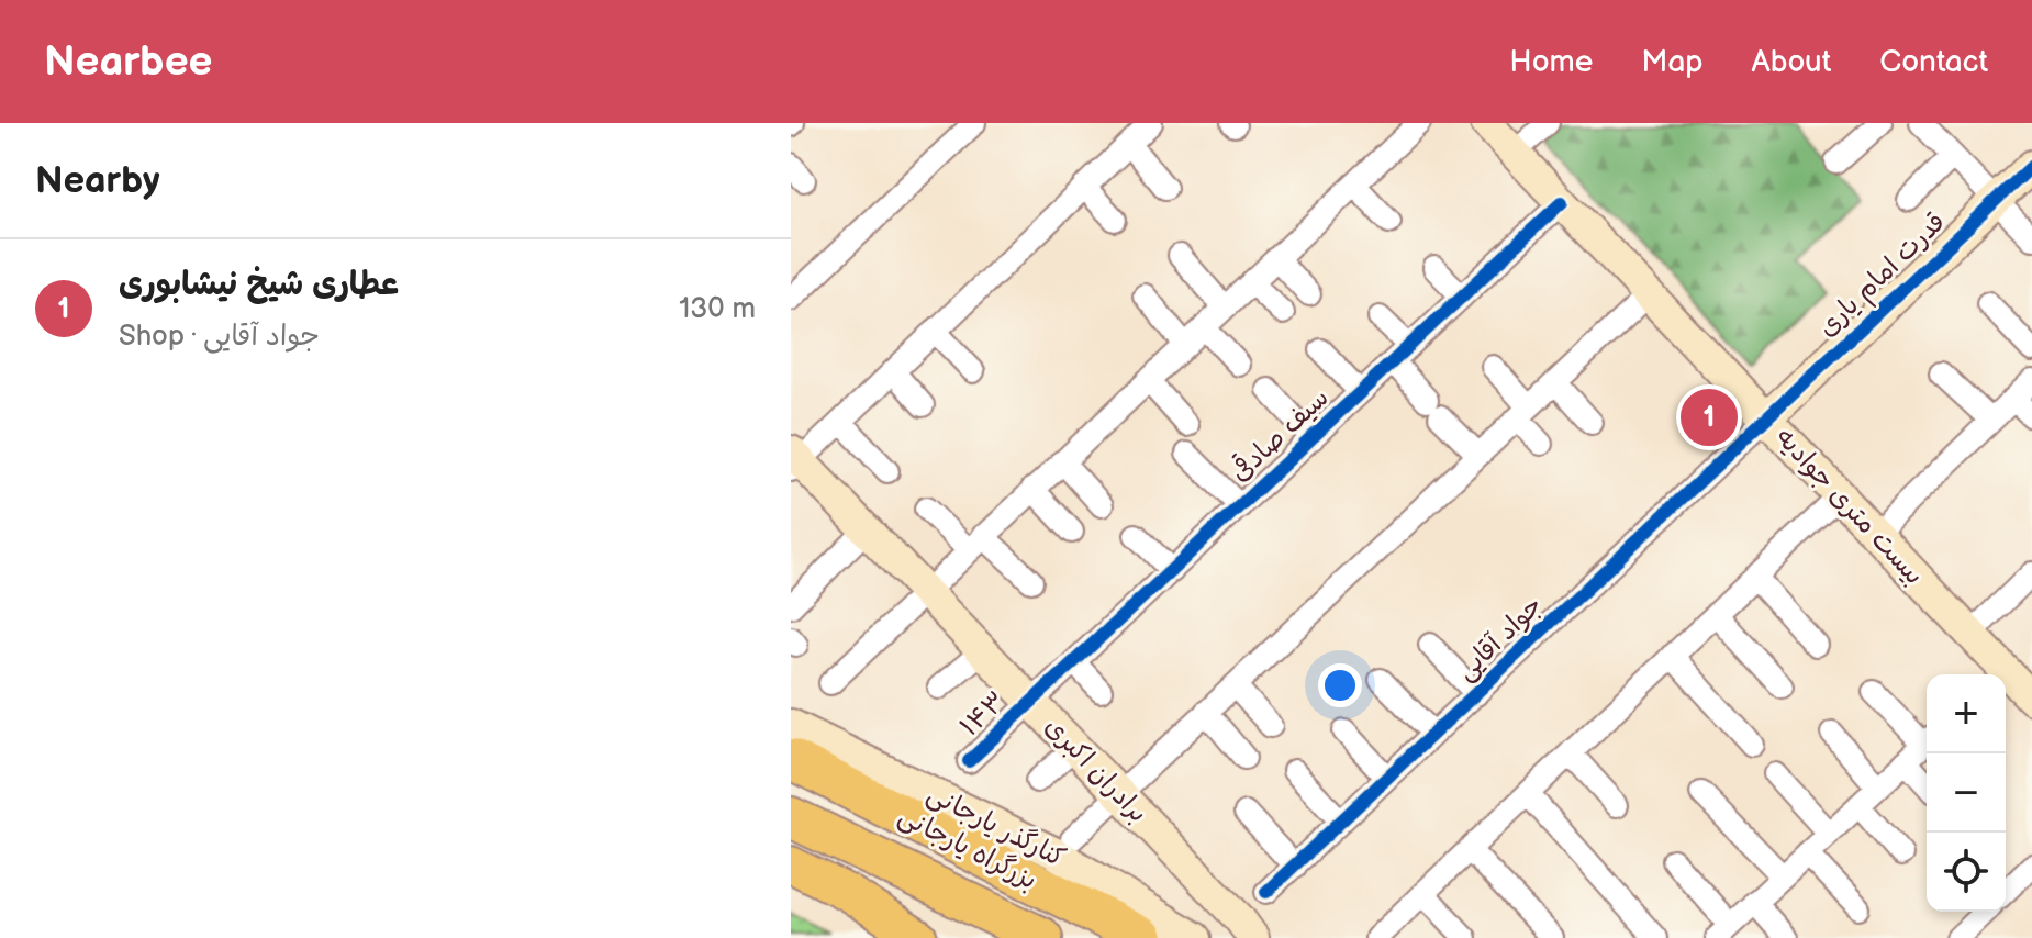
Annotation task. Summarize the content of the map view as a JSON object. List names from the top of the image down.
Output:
{
  "streets": {
    "highway": ["بزرگراه یارجانی"],
    "street": [
      "قدرت امام یاری",
      "سیف صادقی",
      "بیست متری جوادیه",
      "جواد آقایی",
      "۱۴۳",
      "برادران اکبری",
      "کنارگذر یارجانی"
    ]
  },
  "crossings": [
    ["قدرت امام یاری", "بیست متری جوادیه"],
    ["قدرت امام یاری", "جواد آقایی"],
    ["سیف صادقی", "بیست متری جوادیه"],
    ["سیف صادقی", "۱۴۳"],
    ["سیف صادقی", "برادران اکبری"],
    ["بیست متری جوادیه", "جواد آقایی"],
    ["۱۴۳", "برادران اکبری"]
  ],
  "page": {
    "header": "Nearbee",
    "nav": [
      "Home",
      "Map",
      "About",
      "Contact"
    ],
    "heading": "Nearby",
    "list": [
      {
        "mark": "1",
        "name": "عطاری شیخ نیشابوری",
        "note": "Shop · جواد آقایی",
        "value": "130 m"
      }
    ],
    "pins": "1",
    "map_buttons": ["+", "−"]
  }
}
